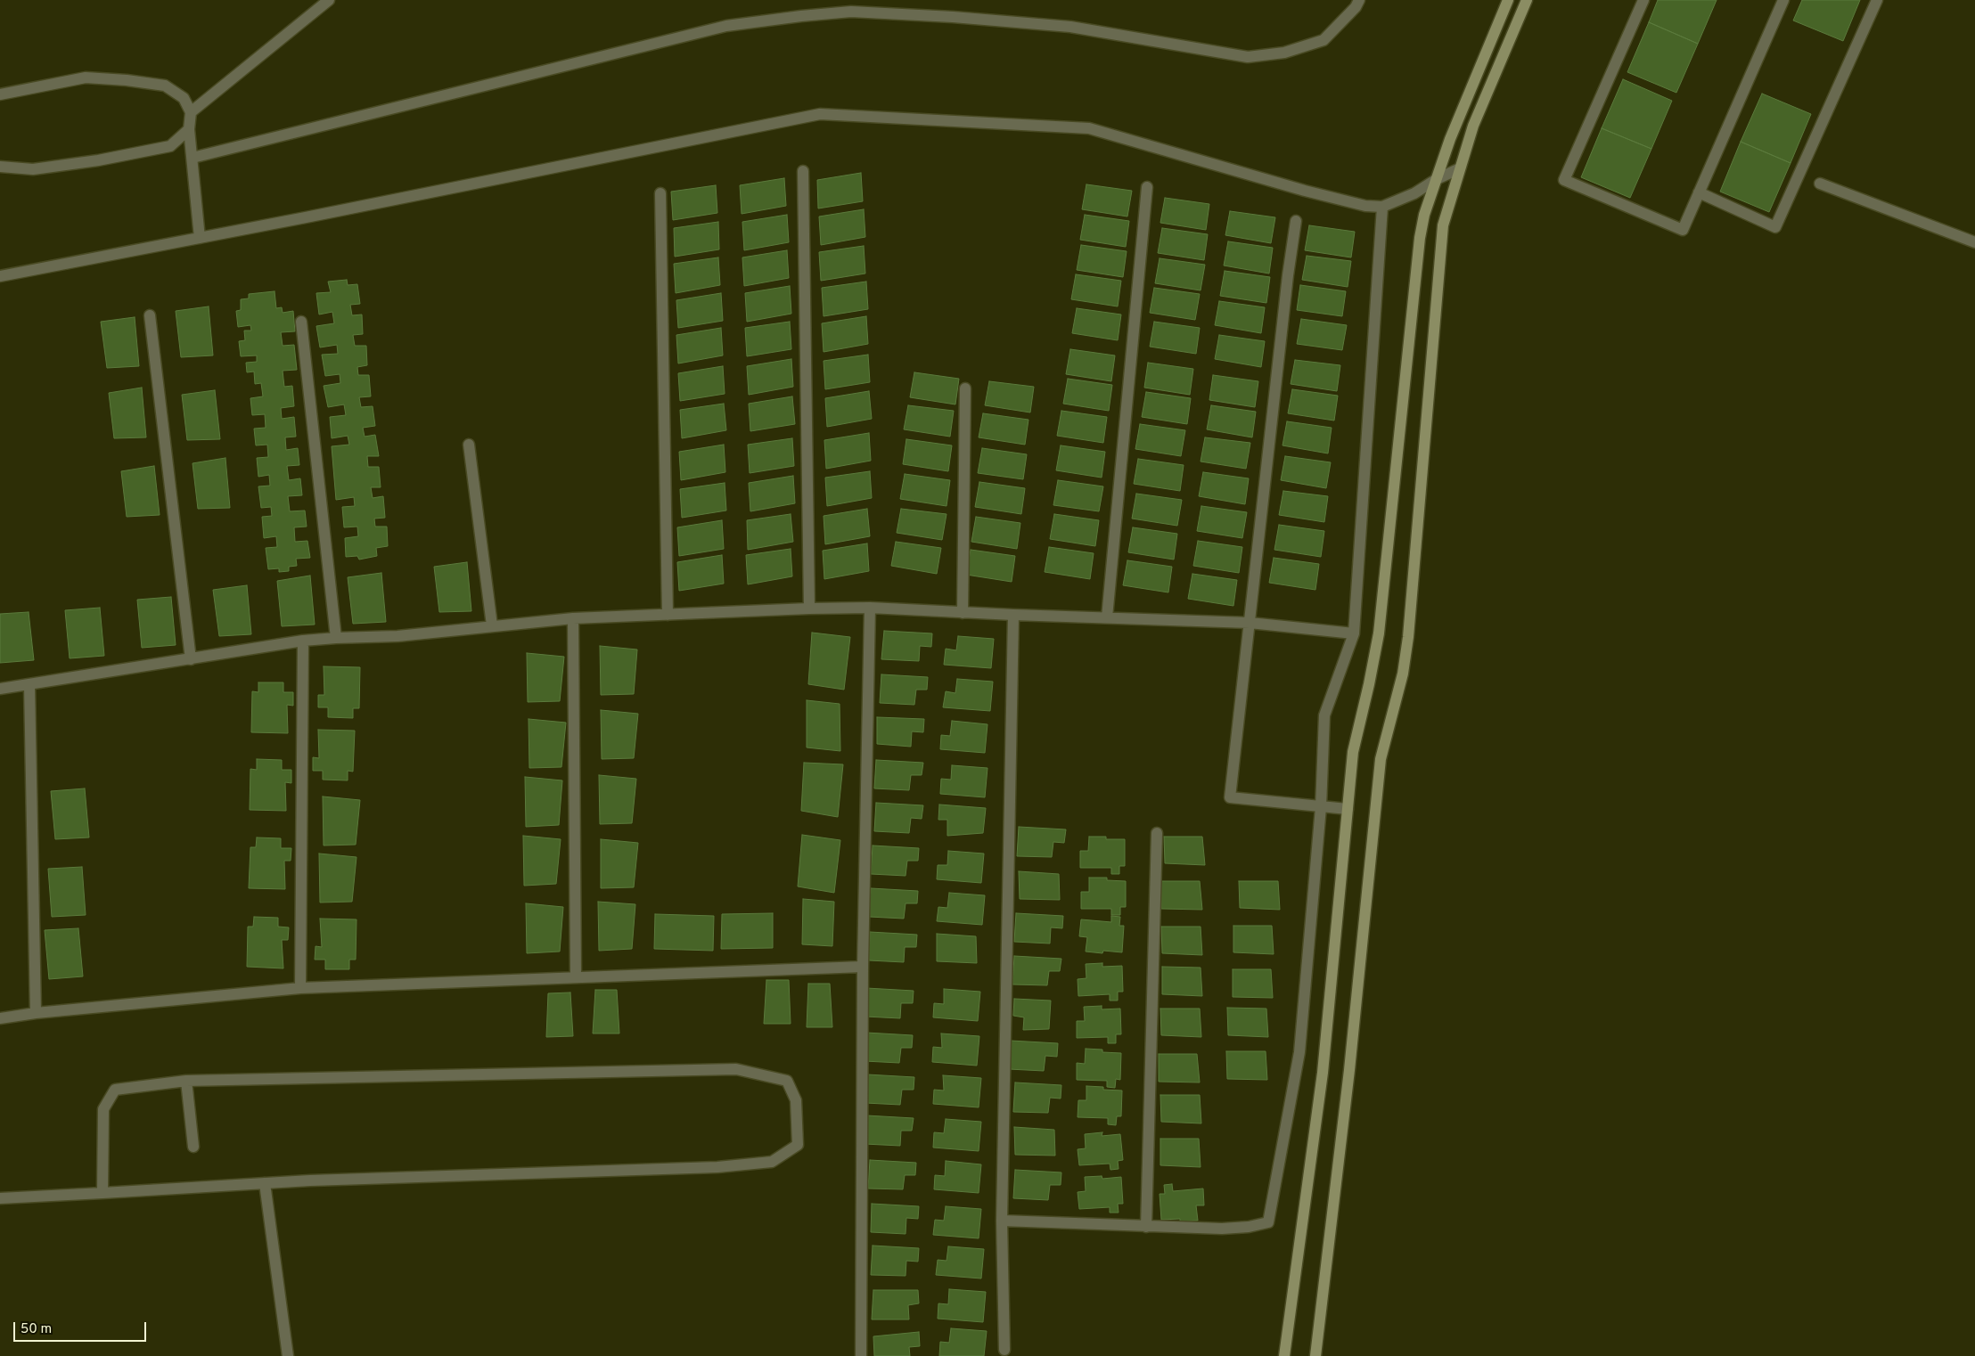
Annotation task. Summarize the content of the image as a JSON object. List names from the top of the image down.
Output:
{
  "scale_bar": "50 m"
}
